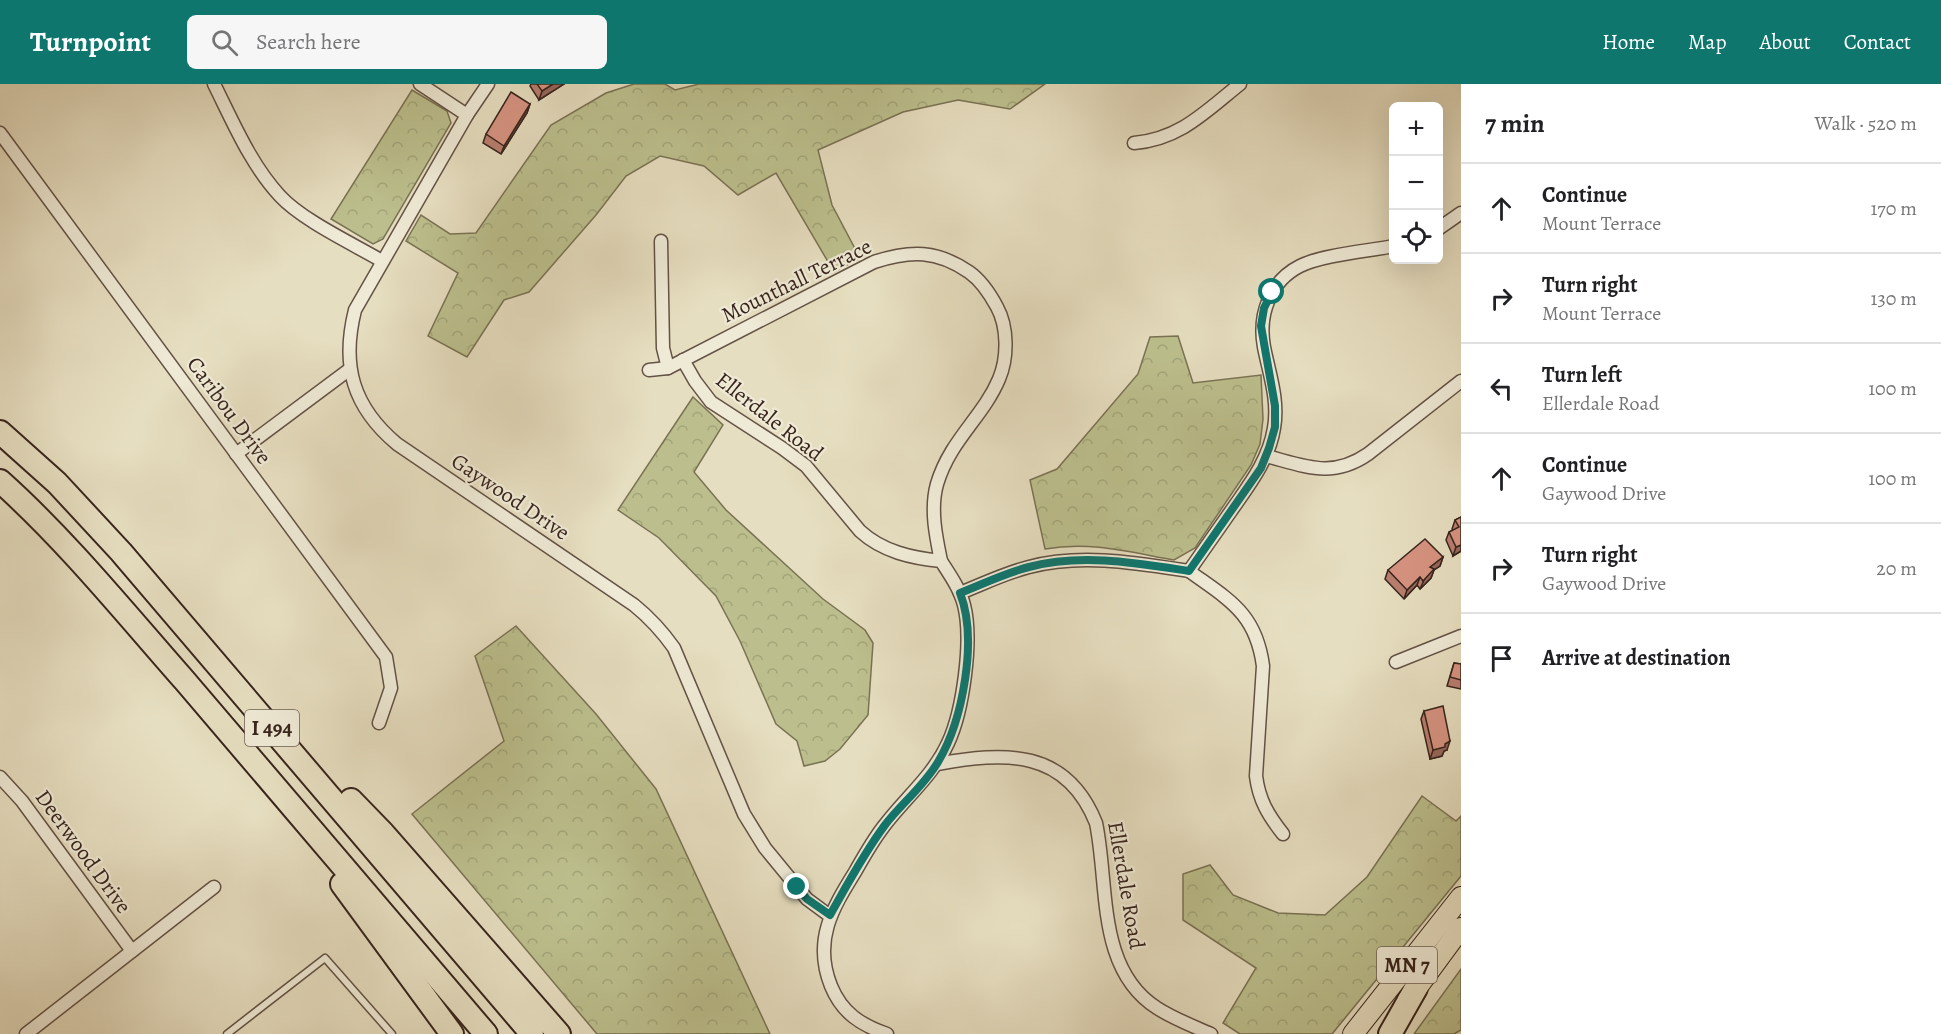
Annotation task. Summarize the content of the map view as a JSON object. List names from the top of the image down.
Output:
{
  "streets": {
    "highway": ["I 494"],
    "main road": ["MN 7"],
    "street": [
      "Mounthall Terrace",
      "Caribou Drive",
      "Ellerdale Road",
      "Gaywood Drive",
      "Deerwood Drive"
    ]
  },
  "crossings": [
    ["Mounthall Terrace", "Ellerdale Road"]
  ],
  "page": {
    "header": "Turnpoint",
    "search": "Search here",
    "nav": [
      "Home",
      "Map",
      "About",
      "Contact"
    ],
    "heading": ["7 min", "Walk · 520 m"],
    "map_buttons": ["+", "−"],
    "list": [
      ["Continue", "Mount Terrace", "170 m"],
      ["Turn right", "Mount Terrace", "130 m"],
      ["Turn left", "Ellerdale Road", "100 m"],
      ["Continue", "Gaywood Drive", "100 m"],
      ["Turn right", "Gaywood Drive", "20 m"],
      "Arrive at destination"
    ]
  }
}
